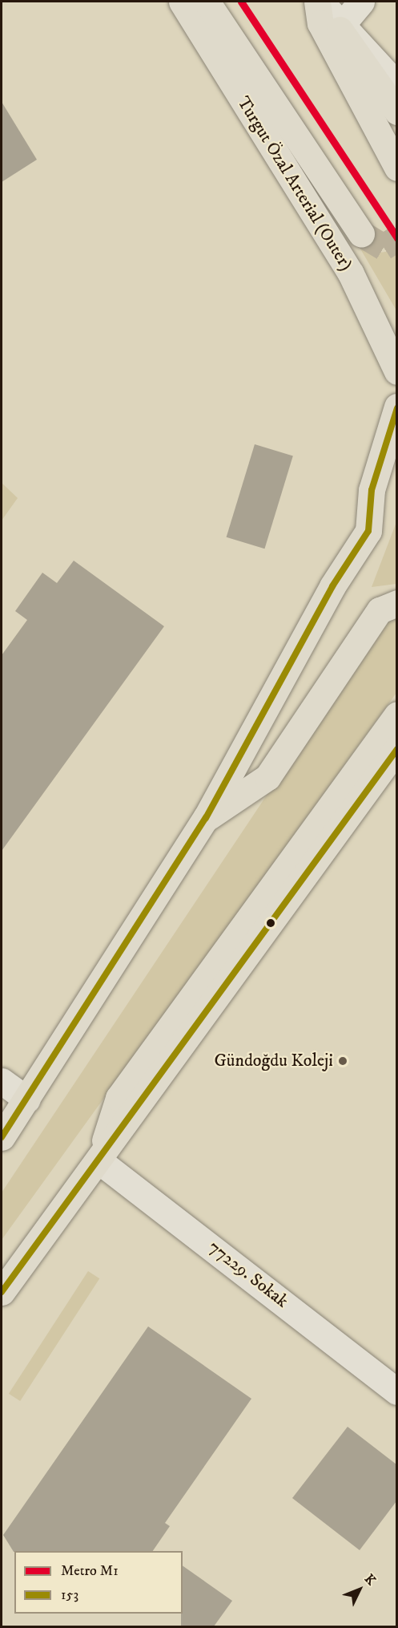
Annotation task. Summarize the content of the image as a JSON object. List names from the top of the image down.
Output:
{
  "streets": {
    "main road": ["Turgut Özal Arterial (Outer)"],
    "street": ["77229. Sokak"]
  },
  "places": ["Gündoğdu Koleji"],
  "lines": ["metro line M1", "transit line 153"],
  "legend": ["Metro M1", "153"],
  "north": "top right"
}
